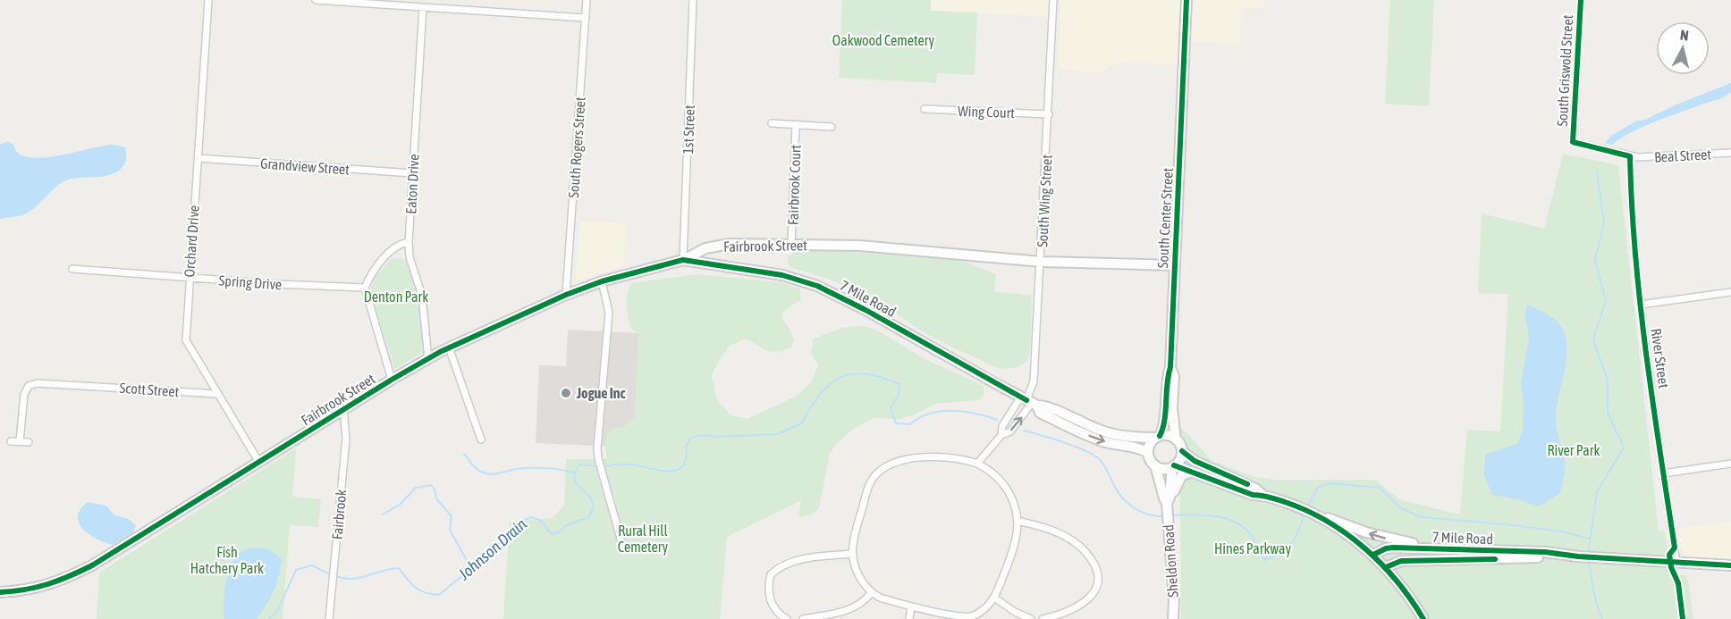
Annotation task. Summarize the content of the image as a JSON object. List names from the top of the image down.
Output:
{
  "streets": {
    "street": [
      "South Griswold Street",
      "Wing Court",
      "1st Street",
      "South Rogers Street",
      "Beal Street",
      "Grandview Street",
      "Eaton Drive",
      "Fairbrook Court",
      "South Wing Street",
      "South Center Street",
      "Orchard Drive",
      "Fairbrook Street",
      "Spring Drive",
      "7 Mile Road",
      "River Street",
      "Scott Street",
      "Fairbrook",
      "Sheldon Road"
    ]
  },
  "crossings": [
    ["South Griswold Street", "Beal Street"],
    ["Wing Court", "South Wing Street"],
    ["1st Street", "Fairbrook Street"],
    ["1st Street", "7 Mile Road"],
    ["South Rogers Street", "Fairbrook Street"],
    ["Beal Street", "River Street"],
    ["Grandview Street", "Eaton Drive"],
    ["Grandview Street", "Orchard Drive"],
    ["Eaton Drive", "Fairbrook Street"],
    ["Fairbrook Court", "Fairbrook Street"],
    ["South Wing Street", "Fairbrook Street"],
    ["South Wing Street", "7 Mile Road"],
    ["South Center Street", "Fairbrook Street"],
    ["South Center Street", "7 Mile Road"],
    ["South Center Street", "Sheldon Road"],
    ["Orchard Drive", "Fairbrook Street"],
    ["Orchard Drive", "Spring Drive"],
    ["Orchard Drive", "Scott Street"],
    ["Fairbrook Street", "7 Mile Road"],
    ["Fairbrook Street", "Fairbrook"],
    ["7 Mile Road", "River Street"],
    ["7 Mile Road", "Sheldon Road"]
  ],
  "water": ["Johnson Drain"],
  "parks": [
    "Oakwood Cemetery",
    "Denton Park",
    "River Park",
    "Rural Hill Cemetery",
    "Hines Parkway",
    "Fish Hatchery Park"
  ],
  "places": ["Jogue Inc"],
  "north": "top"
}
